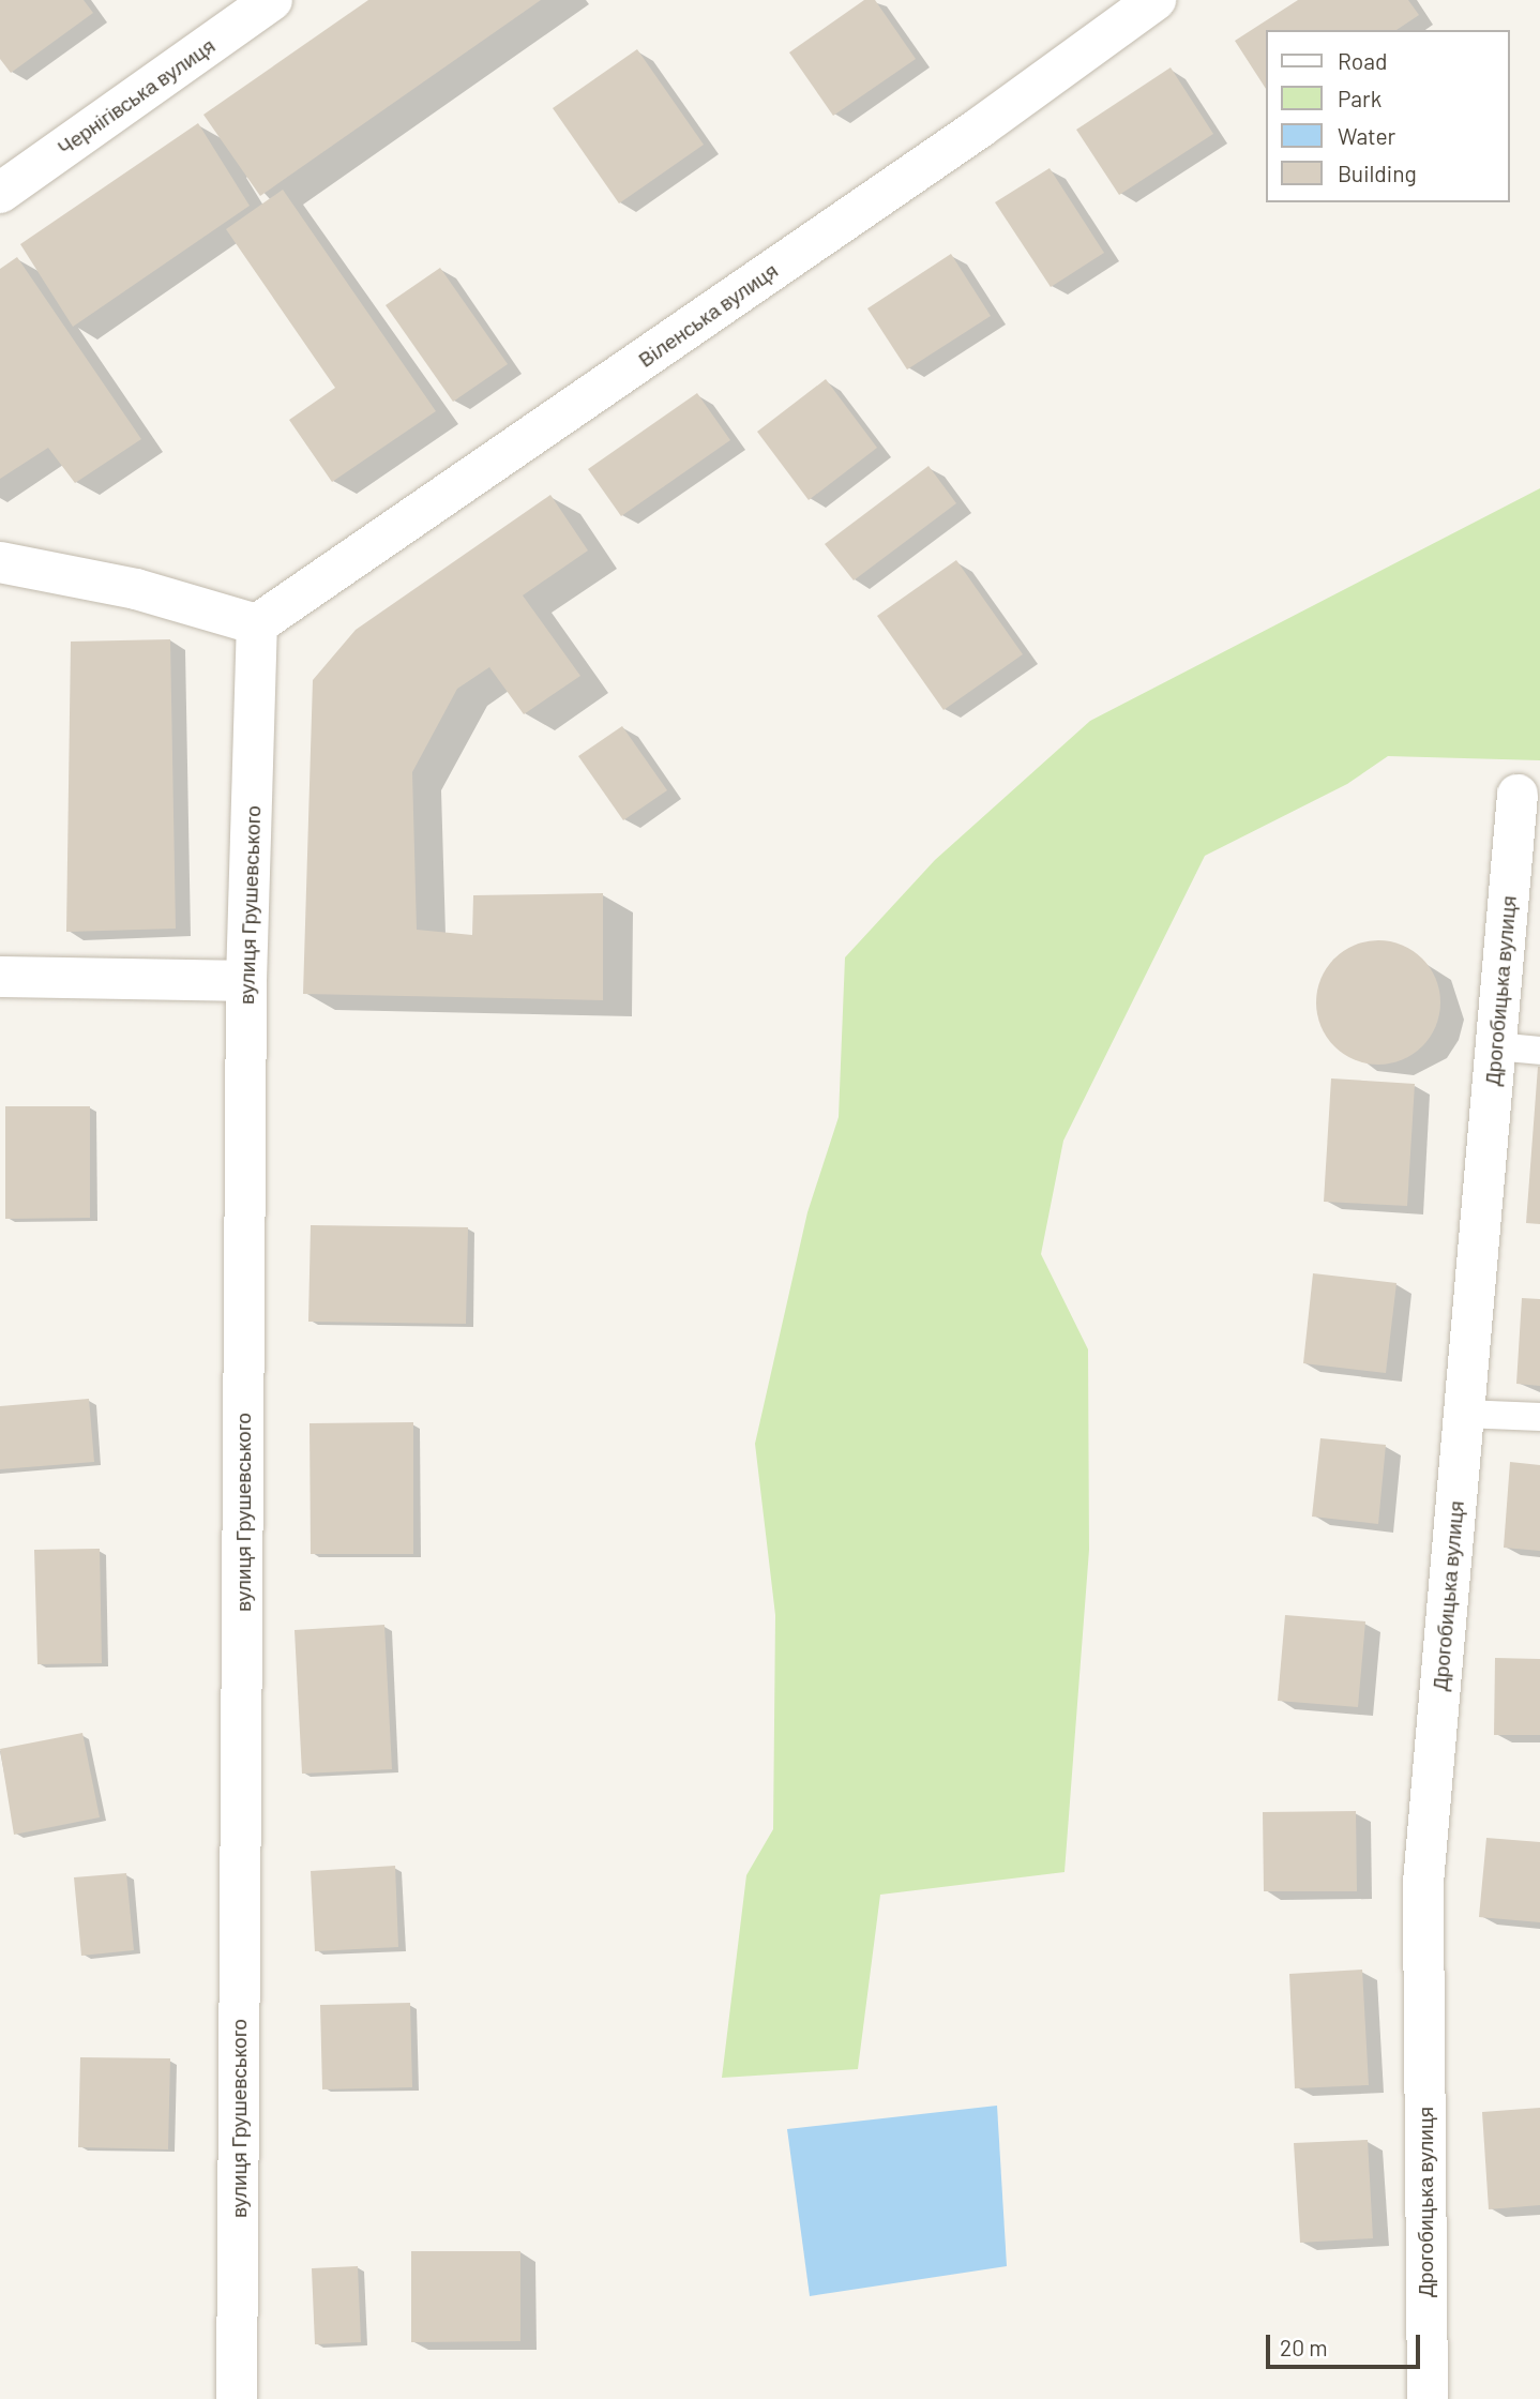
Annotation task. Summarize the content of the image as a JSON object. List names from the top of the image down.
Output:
{
  "streets": {
    "street": [
      "Чернігівська вулиця",
      "Віленська вулиця",
      "вулиця Грушевського",
      "Дрогобицька вулиця"
    ]
  },
  "crossings": [
    ["Віленська вулиця", "вулиця Грушевського"]
  ],
  "legend": [
    "Road",
    "Park",
    "Water",
    "Building"
  ],
  "scale_bar": "20 m"
}
